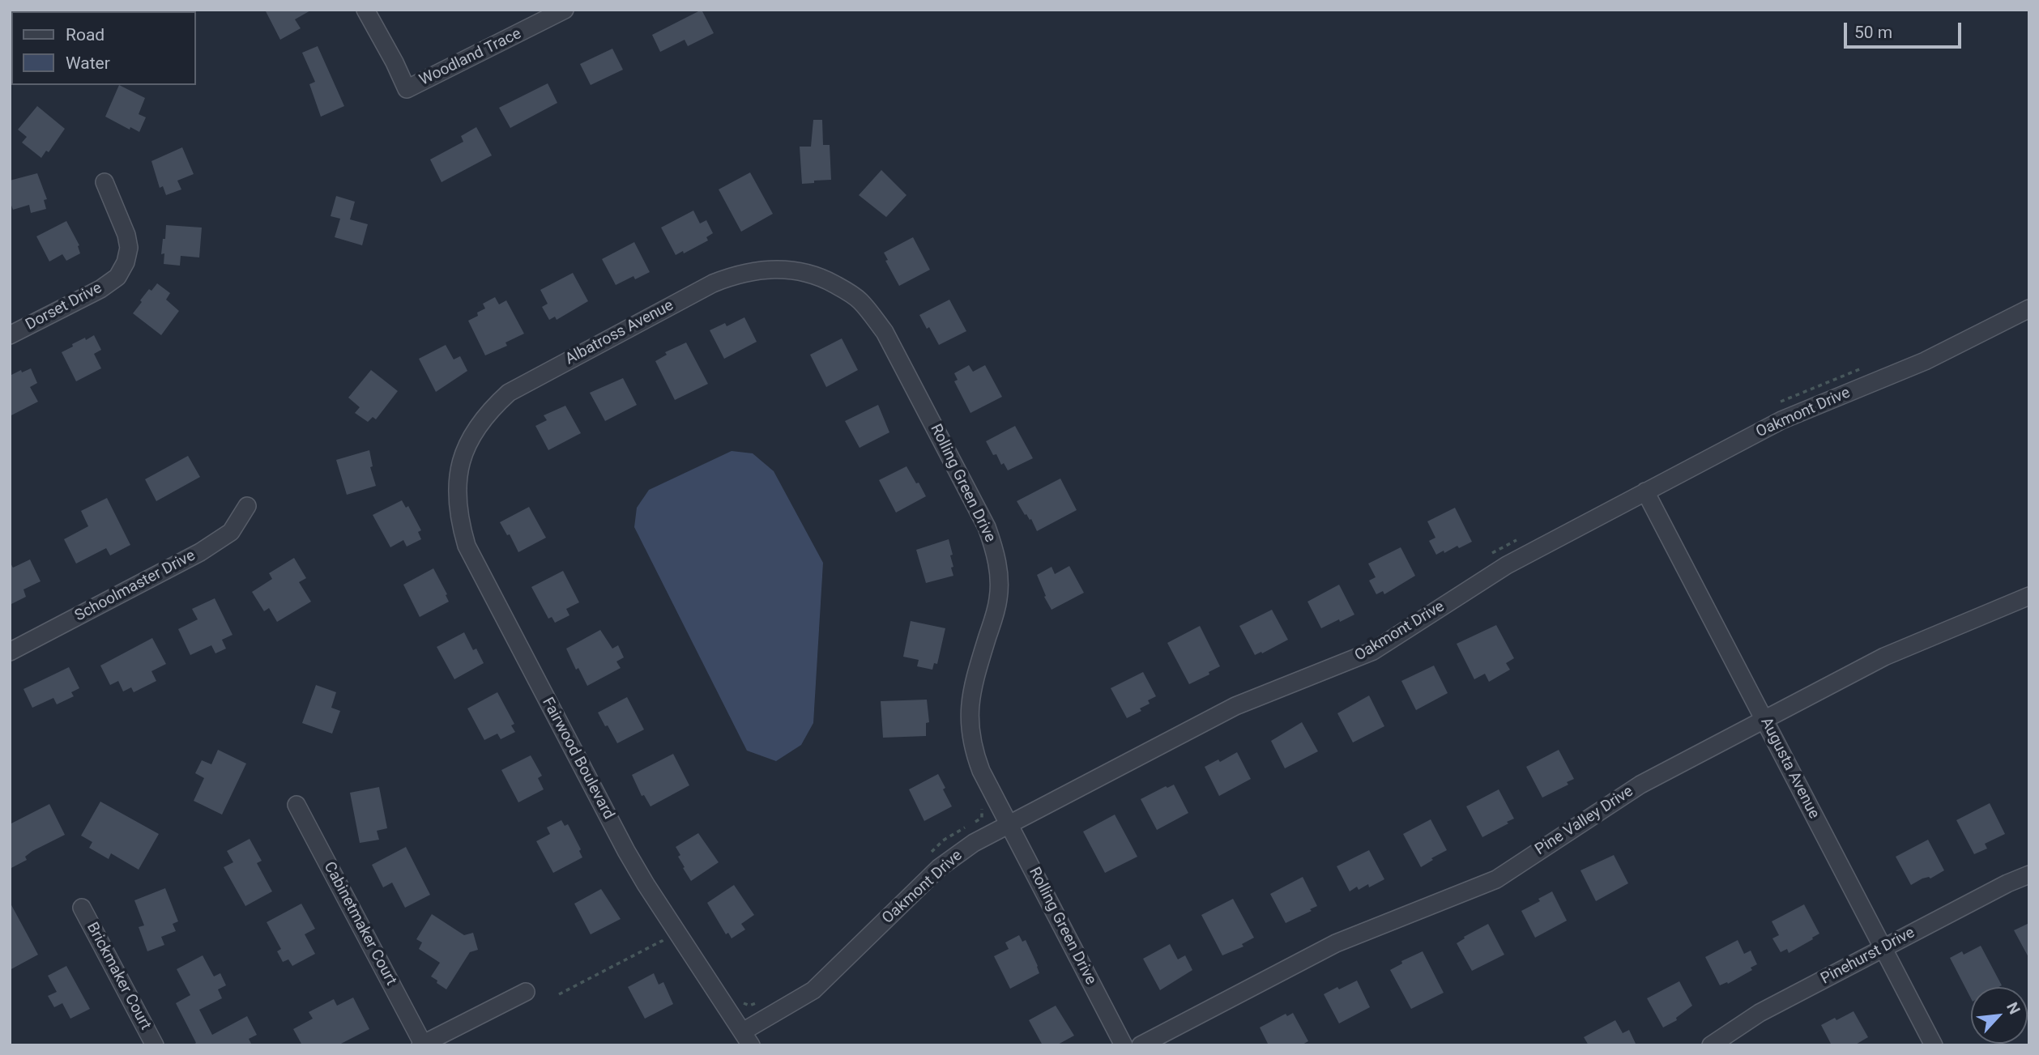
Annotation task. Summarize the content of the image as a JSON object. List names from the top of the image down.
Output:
{
  "streets": {
    "street": [
      "Woodland Trace",
      "Dorset Drive",
      "Albatross Avenue",
      "Oakmont Drive",
      "Rolling Green Drive",
      "Schoolmaster Drive",
      "Fairwood Boulevard",
      "Augusta Avenue",
      "Pine Valley Drive",
      "Cabinetmaker Court",
      "Pinehurst Drive",
      "Brickmaker Court"
    ]
  },
  "crossings": [
    ["Albatross Avenue", "Rolling Green Drive"],
    ["Albatross Avenue", "Fairwood Boulevard"],
    ["Oakmont Drive", "Rolling Green Drive"],
    ["Oakmont Drive", "Fairwood Boulevard"],
    ["Oakmont Drive", "Augusta Avenue"],
    ["Augusta Avenue", "Pine Valley Drive"],
    ["Augusta Avenue", "Pinehurst Drive"]
  ],
  "legend": ["Road", "Water"],
  "scale_bar": "50 m",
  "north": "top right"
}
